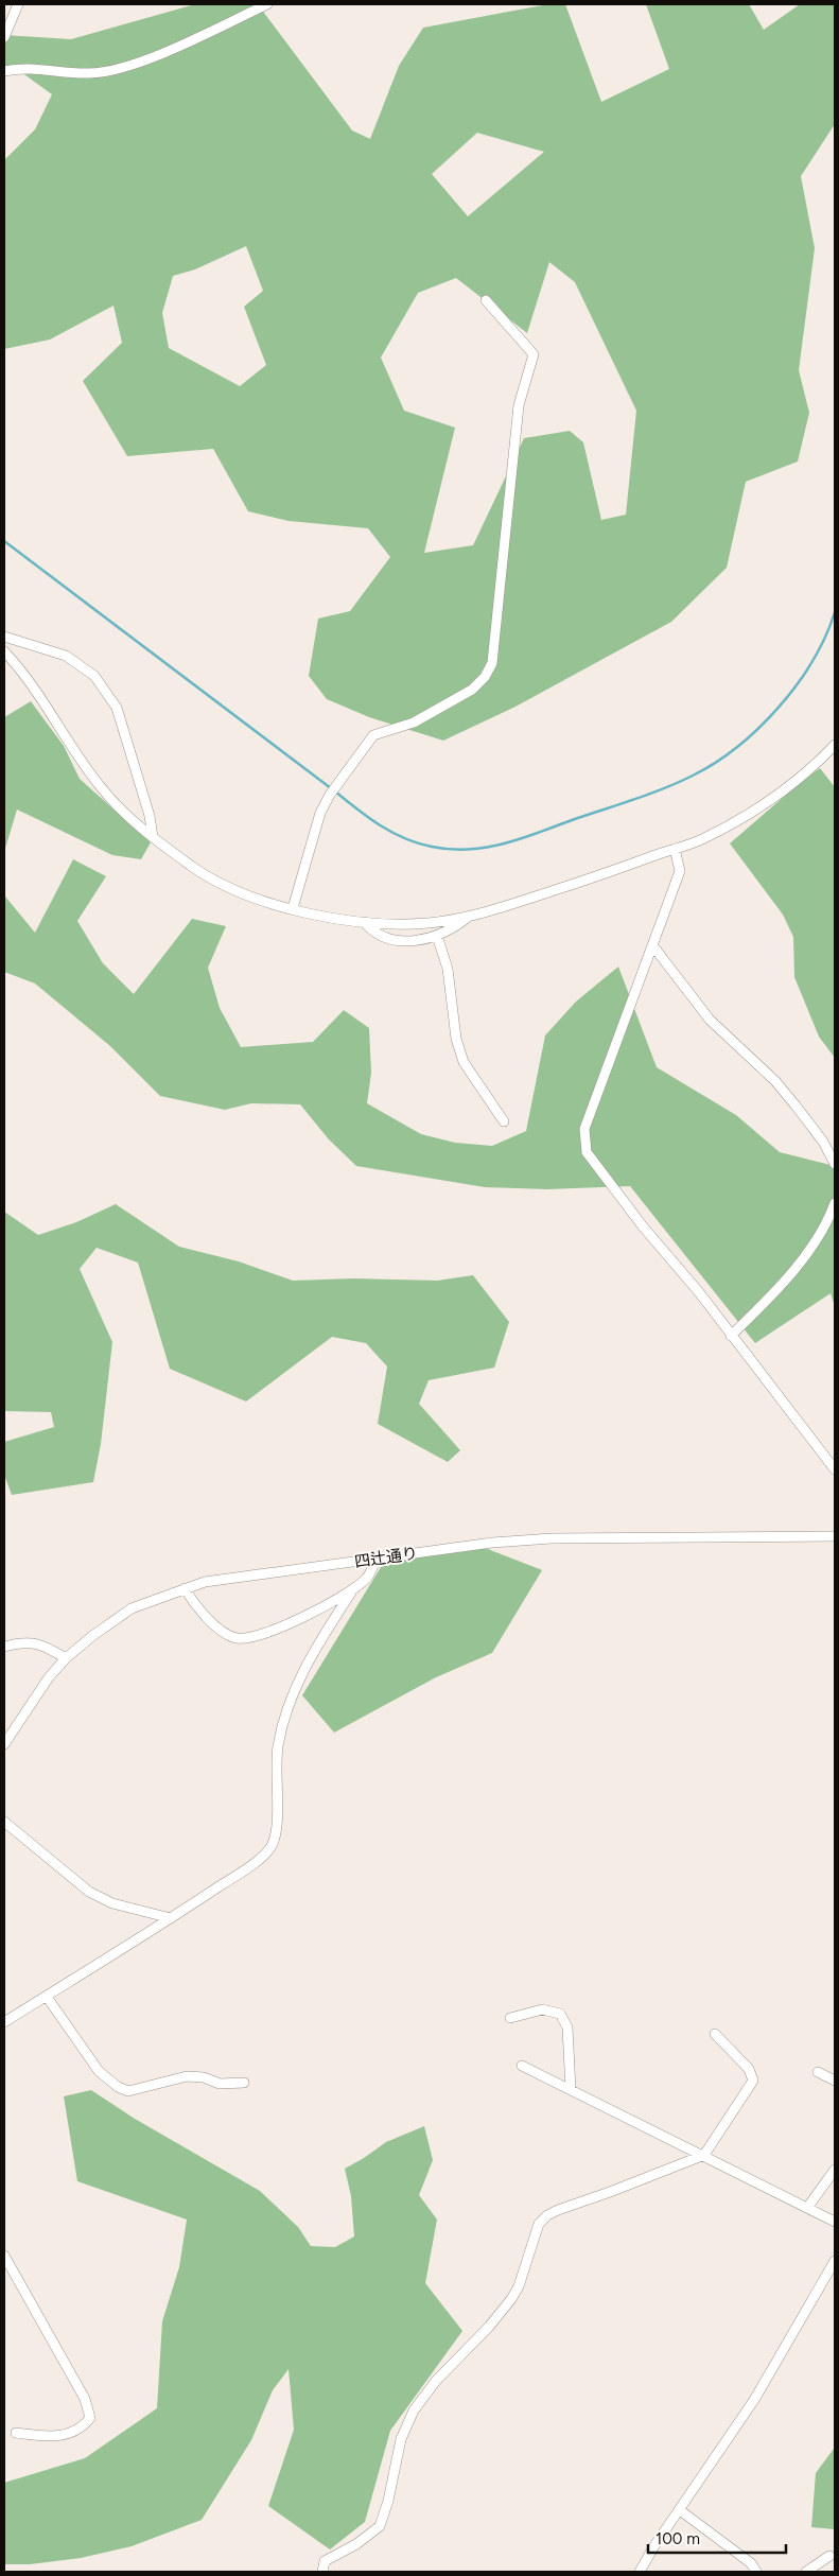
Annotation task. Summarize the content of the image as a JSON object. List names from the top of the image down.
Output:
{
  "streets": {
    "street": ["四辻通り"]
  },
  "scale_bar": "100 m"
}
